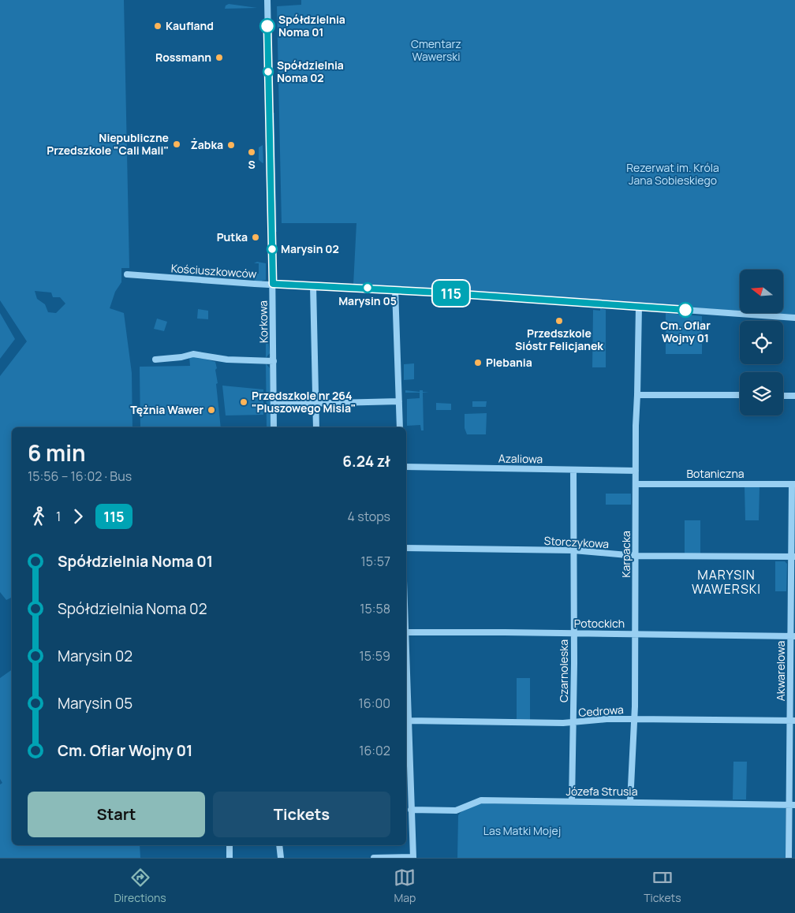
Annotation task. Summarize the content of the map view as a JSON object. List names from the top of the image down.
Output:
{
  "streets": {
    "street": [
      "Kościuszkowców",
      "Korkowa",
      "Azaliowa",
      "Botaniczna",
      "Storczykowa",
      "Karpacka",
      "Potockich",
      "Czarnoleska",
      "Akwarelowa",
      "Cedrowa",
      "Józefa Strusia"
    ]
  },
  "crossings": [
    ["Kościuszkowców", "Korkowa"],
    ["Kościuszkowców", "Karpacka"],
    ["Azaliowa", "Karpacka"],
    ["Azaliowa", "Czarnoleska"],
    ["Botaniczna", "Karpacka"],
    ["Botaniczna", "Akwarelowa"],
    ["Storczykowa", "Karpacka"],
    ["Storczykowa", "Czarnoleska"],
    ["Storczykowa", "Akwarelowa"],
    ["Karpacka", "Potockich"],
    ["Karpacka", "Cedrowa"],
    ["Karpacka", "Józefa Strusia"],
    ["Potockich", "Czarnoleska"],
    ["Potockich", "Akwarelowa"],
    ["Czarnoleska", "Cedrowa"],
    ["Czarnoleska", "Józefa Strusia"],
    ["Akwarelowa", "Cedrowa"],
    ["Akwarelowa", "Józefa Strusia"]
  ],
  "districts": ["MARYSIN WAWERSKI"],
  "parks": ["Cmentarz Wawerski", "Rezerwat im. Króla Jana Sobieskiego", "Las Matki Mojej"],
  "places": [
    "Kaufland",
    "Spółdzielnia Noma 01",
    "Rossmann",
    "Spółdzielnia Noma 02",
    "Niepubliczne Przedszkole \"Cali Mali\"",
    "Żabka",
    "S",
    "Putka",
    "Marysin 02",
    "Marysin 05",
    "Cm. Ofiar Wojny 01",
    "Przedszkole Sióstr Felicjanek",
    "Plebania",
    "Przedszkole nr 264 \"Pluszowego Misia\"",
    "Tężnia Wawer"
  ],
  "lines": ["bus line 115"],
  "north": "left",
  "page": {
    "on_map": "115",
    "heading": ["6 min", "15:56 – 16:02 · Bus", "6.24 zł"],
    "legs": ["1", "115", "4 stops"],
    "list": [
      {
        "name": "Spółdzielnia Noma 01",
        "value": "15:57"
      },
      {
        "name": "Spółdzielnia Noma 02",
        "value": "15:58"
      },
      {
        "name": "Marysin 02",
        "value": "15:59"
      },
      {
        "name": "Marysin 05",
        "value": "16:00"
      },
      {
        "name": "Cm. Ofiar Wojny 01",
        "value": "16:02"
      }
    ],
    "buttons": ["Start", "Tickets"],
    "tabs": ["Directions", "Map", "Tickets"]
  }
}
